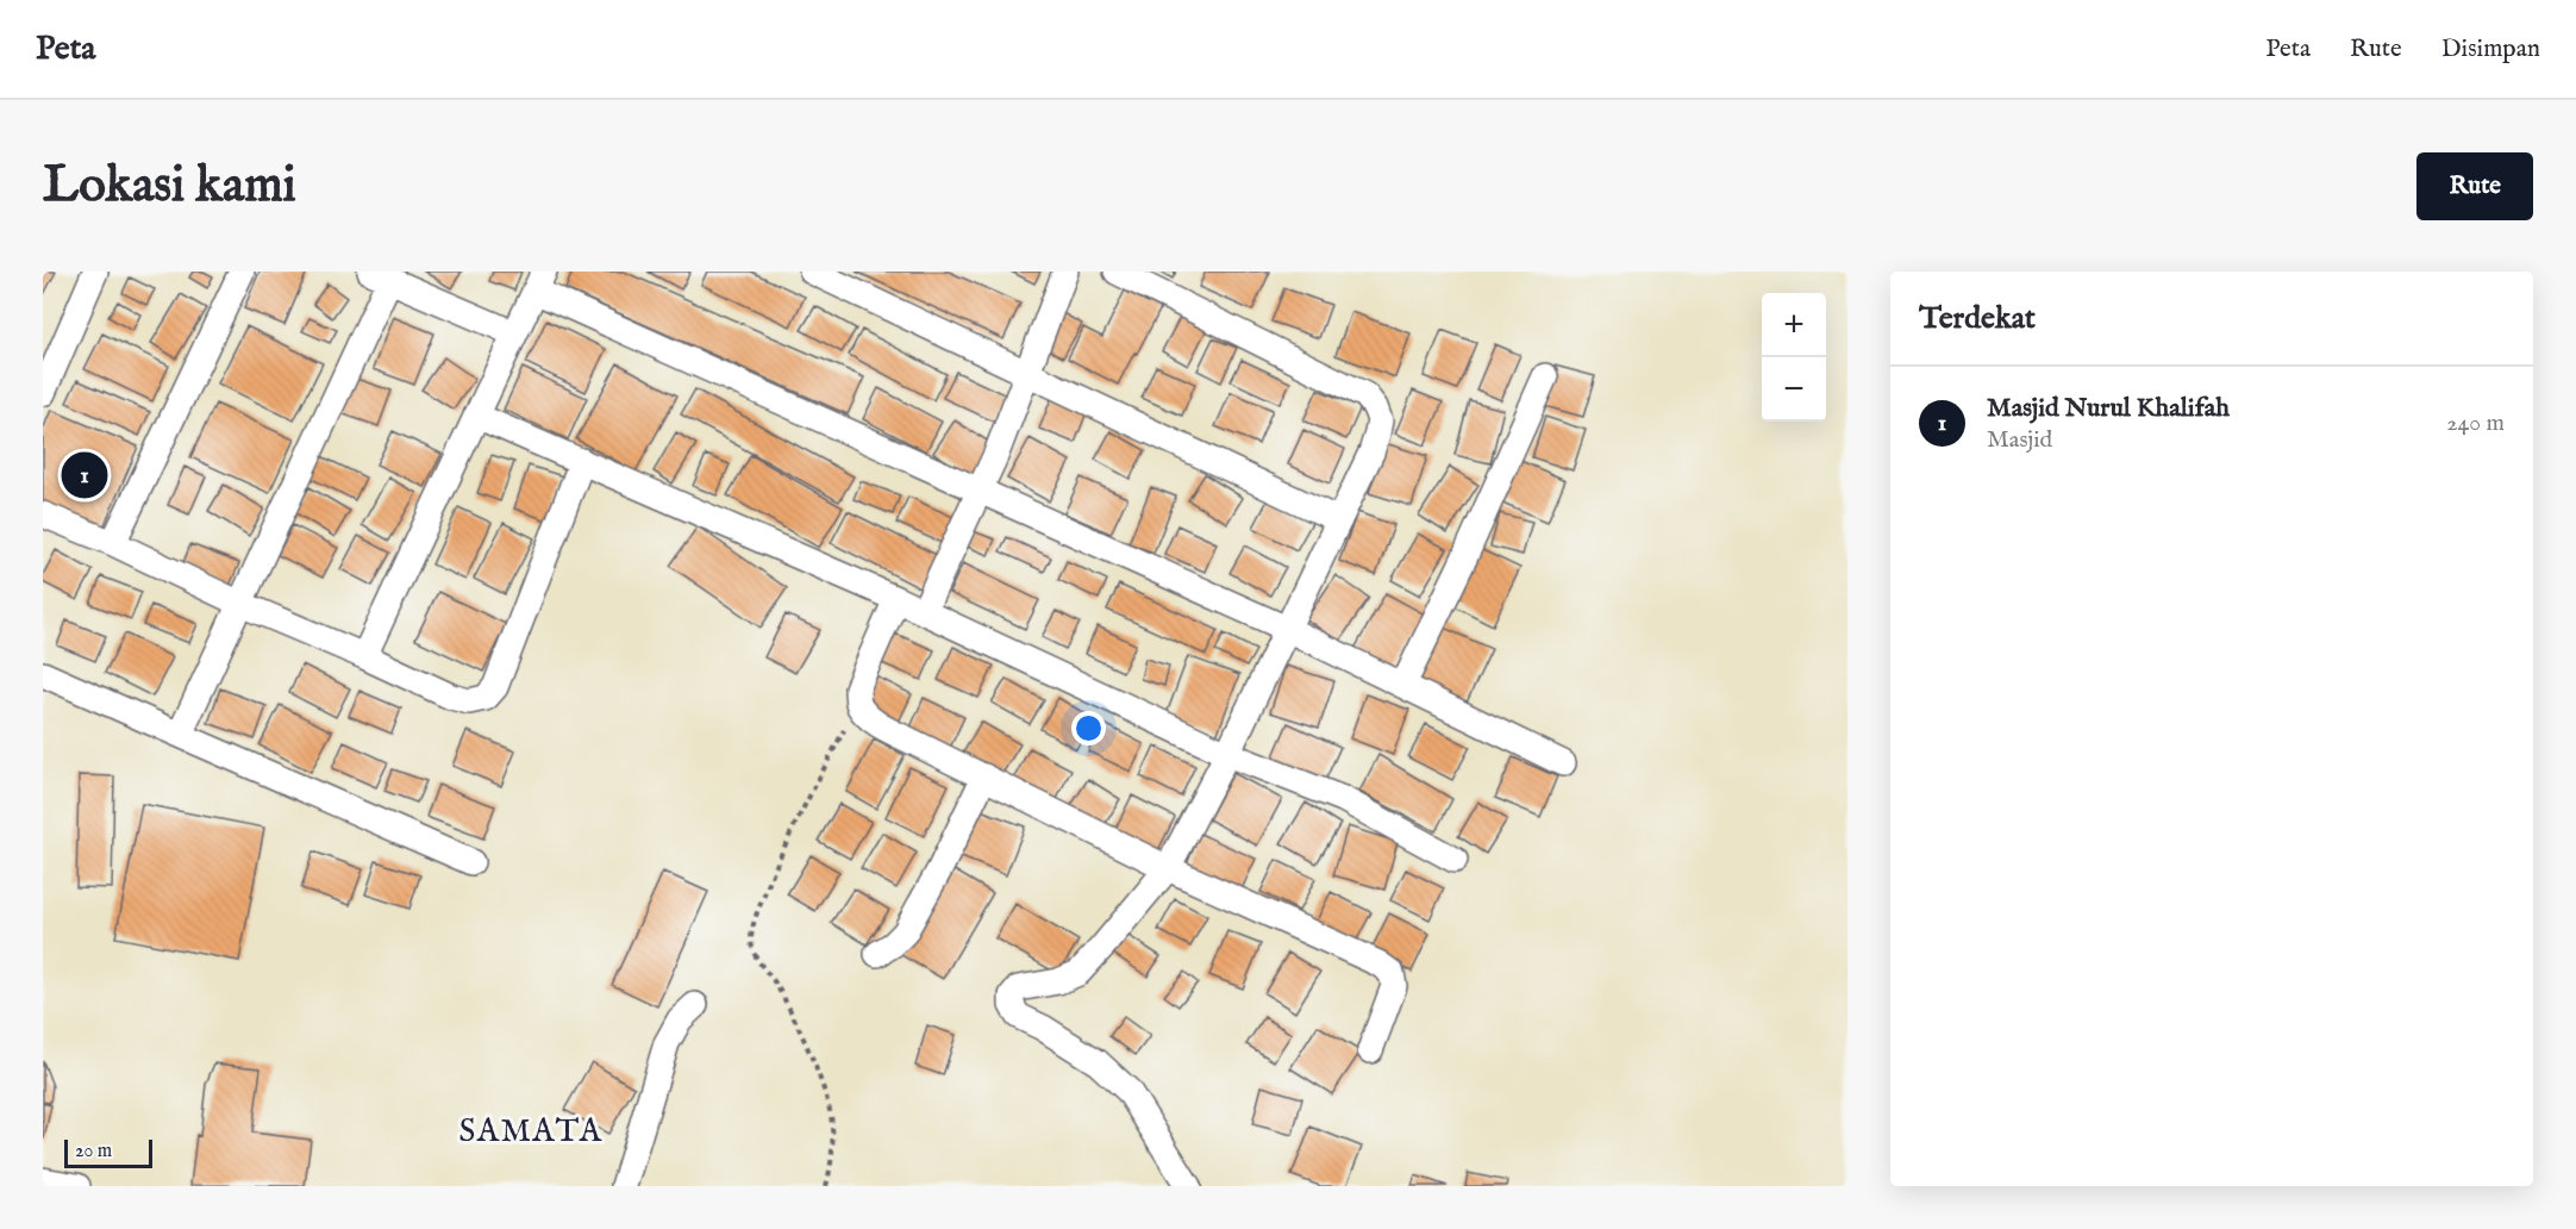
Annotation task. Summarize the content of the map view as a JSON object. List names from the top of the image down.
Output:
{
  "districts": ["SAMATA"],
  "scale_bar": "20 m",
  "page": {
    "header": "Peta",
    "nav": ["Peta", "Rute", "Disimpan"],
    "buttons": "Rute",
    "title": "Lokasi kami",
    "heading": "Terdekat",
    "map_buttons": ["+", "−"],
    "list": [
      {
        "mark": "1",
        "name": "Masjid Nurul Khalifah",
        "note": "Masjid",
        "value": "240 m"
      }
    ],
    "pins": "1",
    "scale": "20 m"
  }
}
